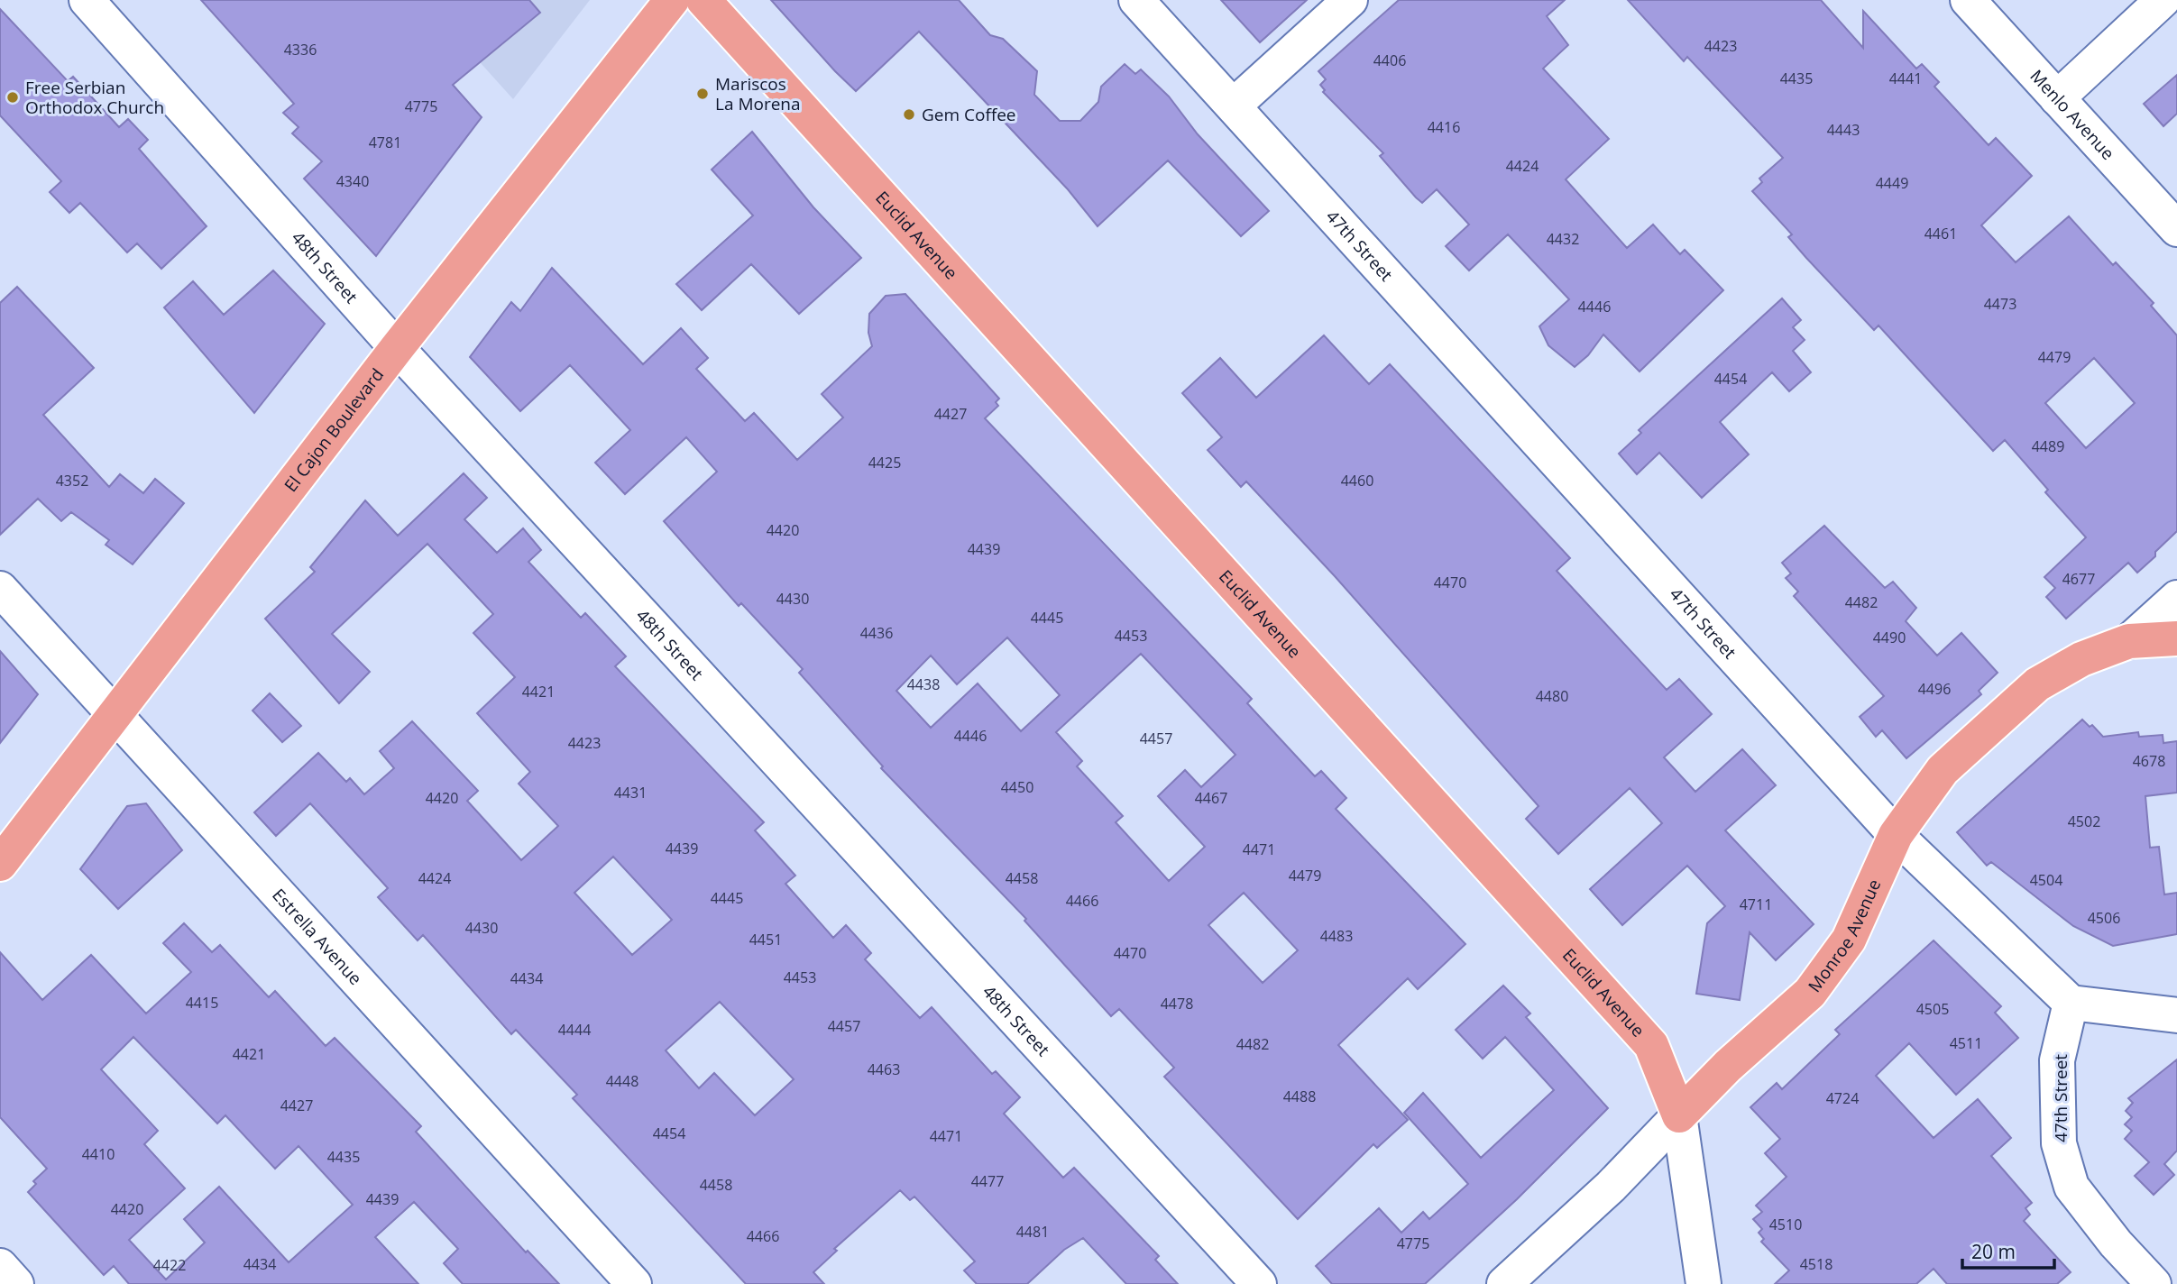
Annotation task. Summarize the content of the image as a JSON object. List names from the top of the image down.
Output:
{
  "streets": {
    "main road": ["Euclid Avenue", "El Cajon Boulevard", "Monroe Avenue"],
    "street": [
      "Menlo Avenue",
      "47th Street",
      "48th Street",
      "Estrella Avenue"
    ]
  },
  "crossings": [
    ["Euclid Avenue", "Monroe Avenue"],
    ["47th Street", "Monroe Avenue"],
    ["48th Street", "El Cajon Boulevard"],
    ["El Cajon Boulevard", "Estrella Avenue"]
  ],
  "places": ["Mariscos La Morena", "Free Serbian Orthodox Church", "Gem Coffee"],
  "house_numbers": [
    "4423",
    "4336",
    "4406",
    "4435",
    "4441",
    "4775",
    "4416",
    "4443",
    "4781",
    "4424",
    "4340",
    "4449",
    "4461",
    "4432",
    "4473",
    "4446",
    "4479",
    "4454",
    "4427",
    "4489",
    "4425",
    "4352",
    "4460",
    "4420",
    "4439",
    "4677",
    "4470",
    "4430",
    "4482",
    "4445",
    "4436",
    "4453",
    "4490",
    "4438",
    "4496",
    "4421",
    "4480",
    "4446",
    "4457",
    "4423",
    "4678",
    "4450",
    "4431",
    "4420",
    "4467",
    "4502",
    "4439",
    "4471",
    "4479",
    "4424",
    "4458",
    "4504",
    "4445",
    "4466",
    "4711",
    "4506",
    "4430",
    "4483",
    "4451",
    "4470",
    "4453",
    "4434",
    "4415",
    "4478",
    "4505",
    "4457",
    "4444",
    "4511",
    "4482",
    "4421",
    "4463",
    "4448",
    "4488",
    "4724",
    "4427",
    "4454",
    "4471",
    "4410",
    "4435",
    "4477",
    "4458",
    "4439",
    "4420",
    "4510",
    "4481",
    "4466",
    "4775",
    "4434",
    "4518",
    "4422"
  ],
  "scale_bar": "20 m"
}
